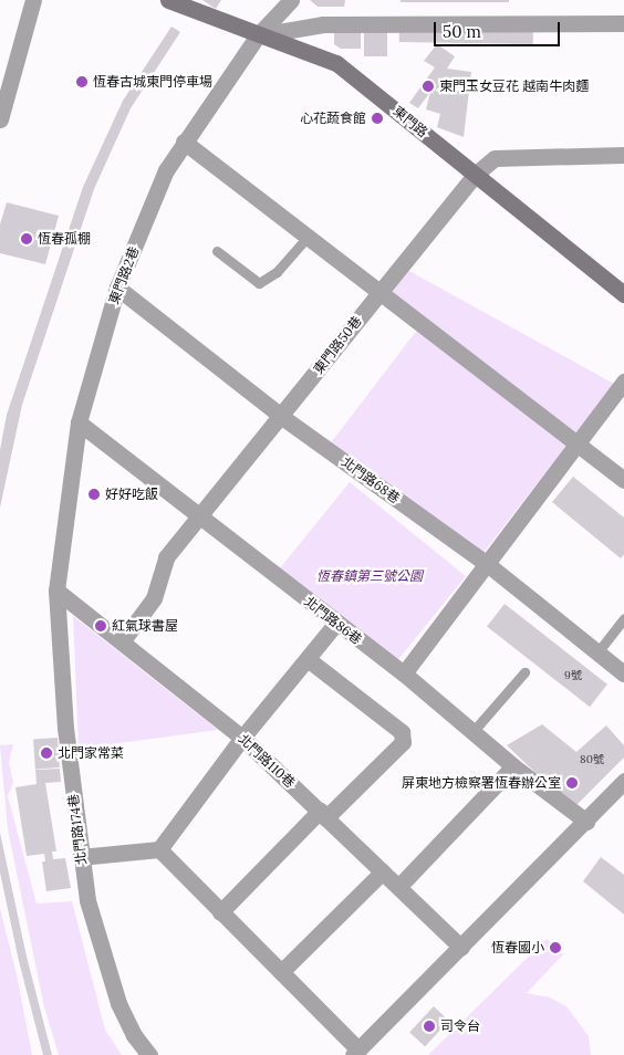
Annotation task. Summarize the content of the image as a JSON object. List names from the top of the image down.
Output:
{
  "streets": {
    "main road": ["東門路"],
    "street": [
      "東門路2巷",
      "東門路50巷",
      "北門路68巷",
      "北門路86巷",
      "北門路110巷",
      "北門路174巷"
    ]
  },
  "crossings": [
    ["東門路", "東門路2巷"],
    ["東門路", "東門路50巷"],
    ["東門路2巷", "北門路68巷"],
    ["東門路2巷", "北門路86巷"],
    ["東門路2巷", "北門路110巷"],
    ["東門路2巷", "北門路174巷"],
    ["東門路50巷", "北門路68巷"],
    ["東門路50巷", "北門路86巷"],
    ["東門路50巷", "北門路110巷"],
    ["北門路110巷", "北門路174巷"]
  ],
  "parks": ["恆春鎮第三號公園"],
  "places": [
    "恆春古城東門停車場",
    "東門玉女豆花 越南牛肉麵",
    "心花蔬食館",
    "恆春孤棚",
    "好好吃飯",
    "紅氣球書屋",
    "北門家常菜",
    "屏東地方檢察署恆春辦公室",
    "恆春國小",
    "司令台"
  ],
  "house_numbers": ["9號", "80號"],
  "scale_bar": "50 m"
}
